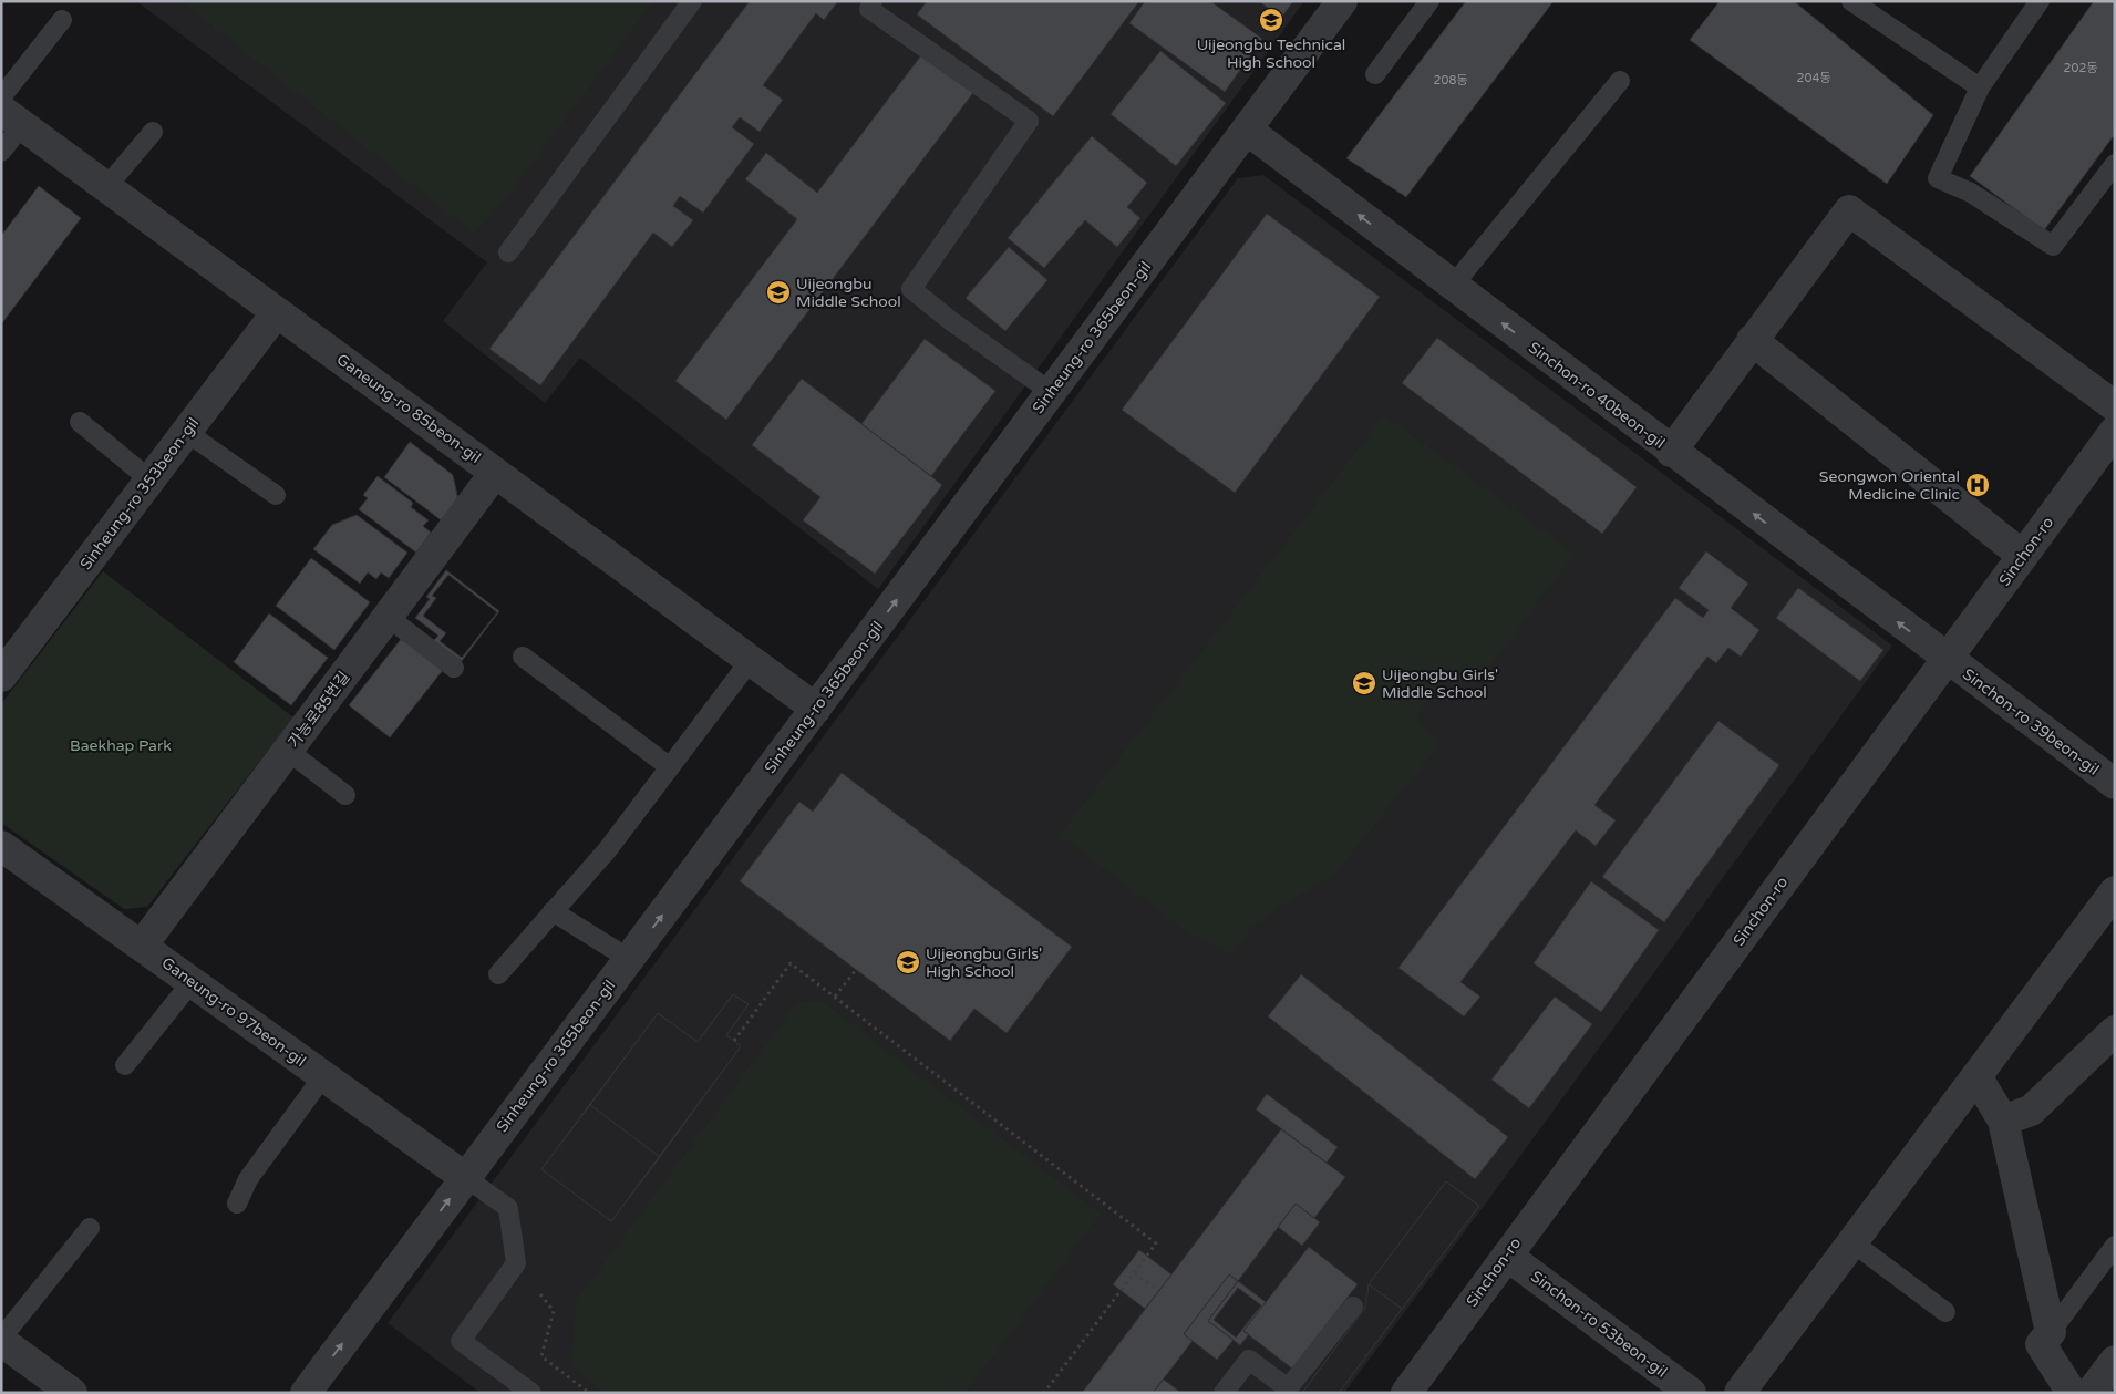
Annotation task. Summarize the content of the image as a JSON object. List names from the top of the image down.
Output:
{
  "streets": {
    "street": [
      "Sinheung-ro 365beon-gil",
      "Sinchon-ro 40beon-gil",
      "Ganeung-ro 85beon-gil",
      "Sinheung-ro 353beon-gil",
      "Sinchon-ro",
      "가능로85번길",
      "Sinchon-ro 39beon-gil",
      "Ganeung-ro 97beon-gil",
      "Sinchon-ro 53beon-gil"
    ]
  },
  "crossings": [
    ["Sinheung-ro 365beon-gil", "Sinchon-ro 40beon-gil"],
    ["Sinheung-ro 365beon-gil", "Ganeung-ro 85beon-gil"],
    ["Sinheung-ro 365beon-gil", "Ganeung-ro 97beon-gil"],
    ["Sinchon-ro 40beon-gil", "Sinchon-ro"],
    ["Sinchon-ro 40beon-gil", "Sinchon-ro 39beon-gil"],
    ["Ganeung-ro 85beon-gil", "Sinheung-ro 353beon-gil"],
    ["Ganeung-ro 85beon-gil", "가능로85번길"],
    ["Sinchon-ro", "Sinchon-ro 39beon-gil"],
    ["Sinchon-ro", "Sinchon-ro 53beon-gil"],
    ["가능로85번길", "Ganeung-ro 97beon-gil"]
  ],
  "one_way": ["Sinheung-ro 365beon-gil"],
  "parks": ["Baekhap Park"],
  "places": {
    "school or university": [
      "Uijeongbu Technical High School",
      "Uijeongbu Middle School",
      "Uijeongbu Girls' Middle School",
      "Uijeongbu Girls' High School"
    ],
    "hospital": ["Seongwon Oriental Medicine Clinic"]
  },
  "house_numbers": ["202동", "204동", "208동"]
}
